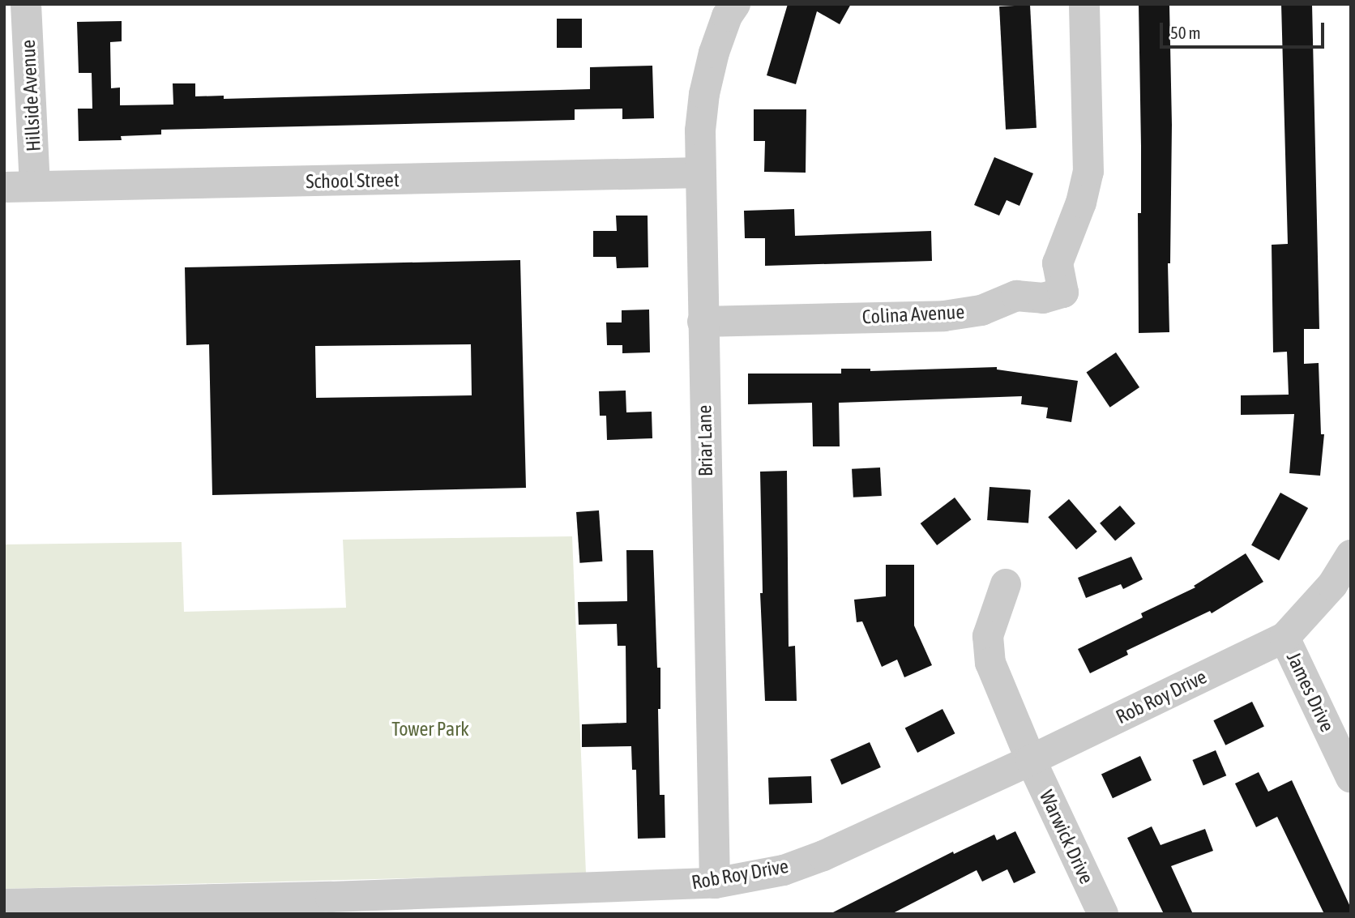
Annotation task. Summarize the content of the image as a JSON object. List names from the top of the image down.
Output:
{
  "streets": {
    "street": [
      "Hillside Avenue",
      "School Street",
      "Colina Avenue",
      "Briar Lane",
      "James Drive",
      "Rob Roy Drive",
      "Warwick Drive"
    ]
  },
  "crossings": [
    ["Hillside Avenue", "School Street"],
    ["School Street", "Briar Lane"],
    ["Colina Avenue", "Briar Lane"],
    ["Briar Lane", "Rob Roy Drive"],
    ["James Drive", "Rob Roy Drive"],
    ["Rob Roy Drive", "Warwick Drive"]
  ],
  "parks": ["Tower Park"],
  "scale_bar": "50 m"
}
